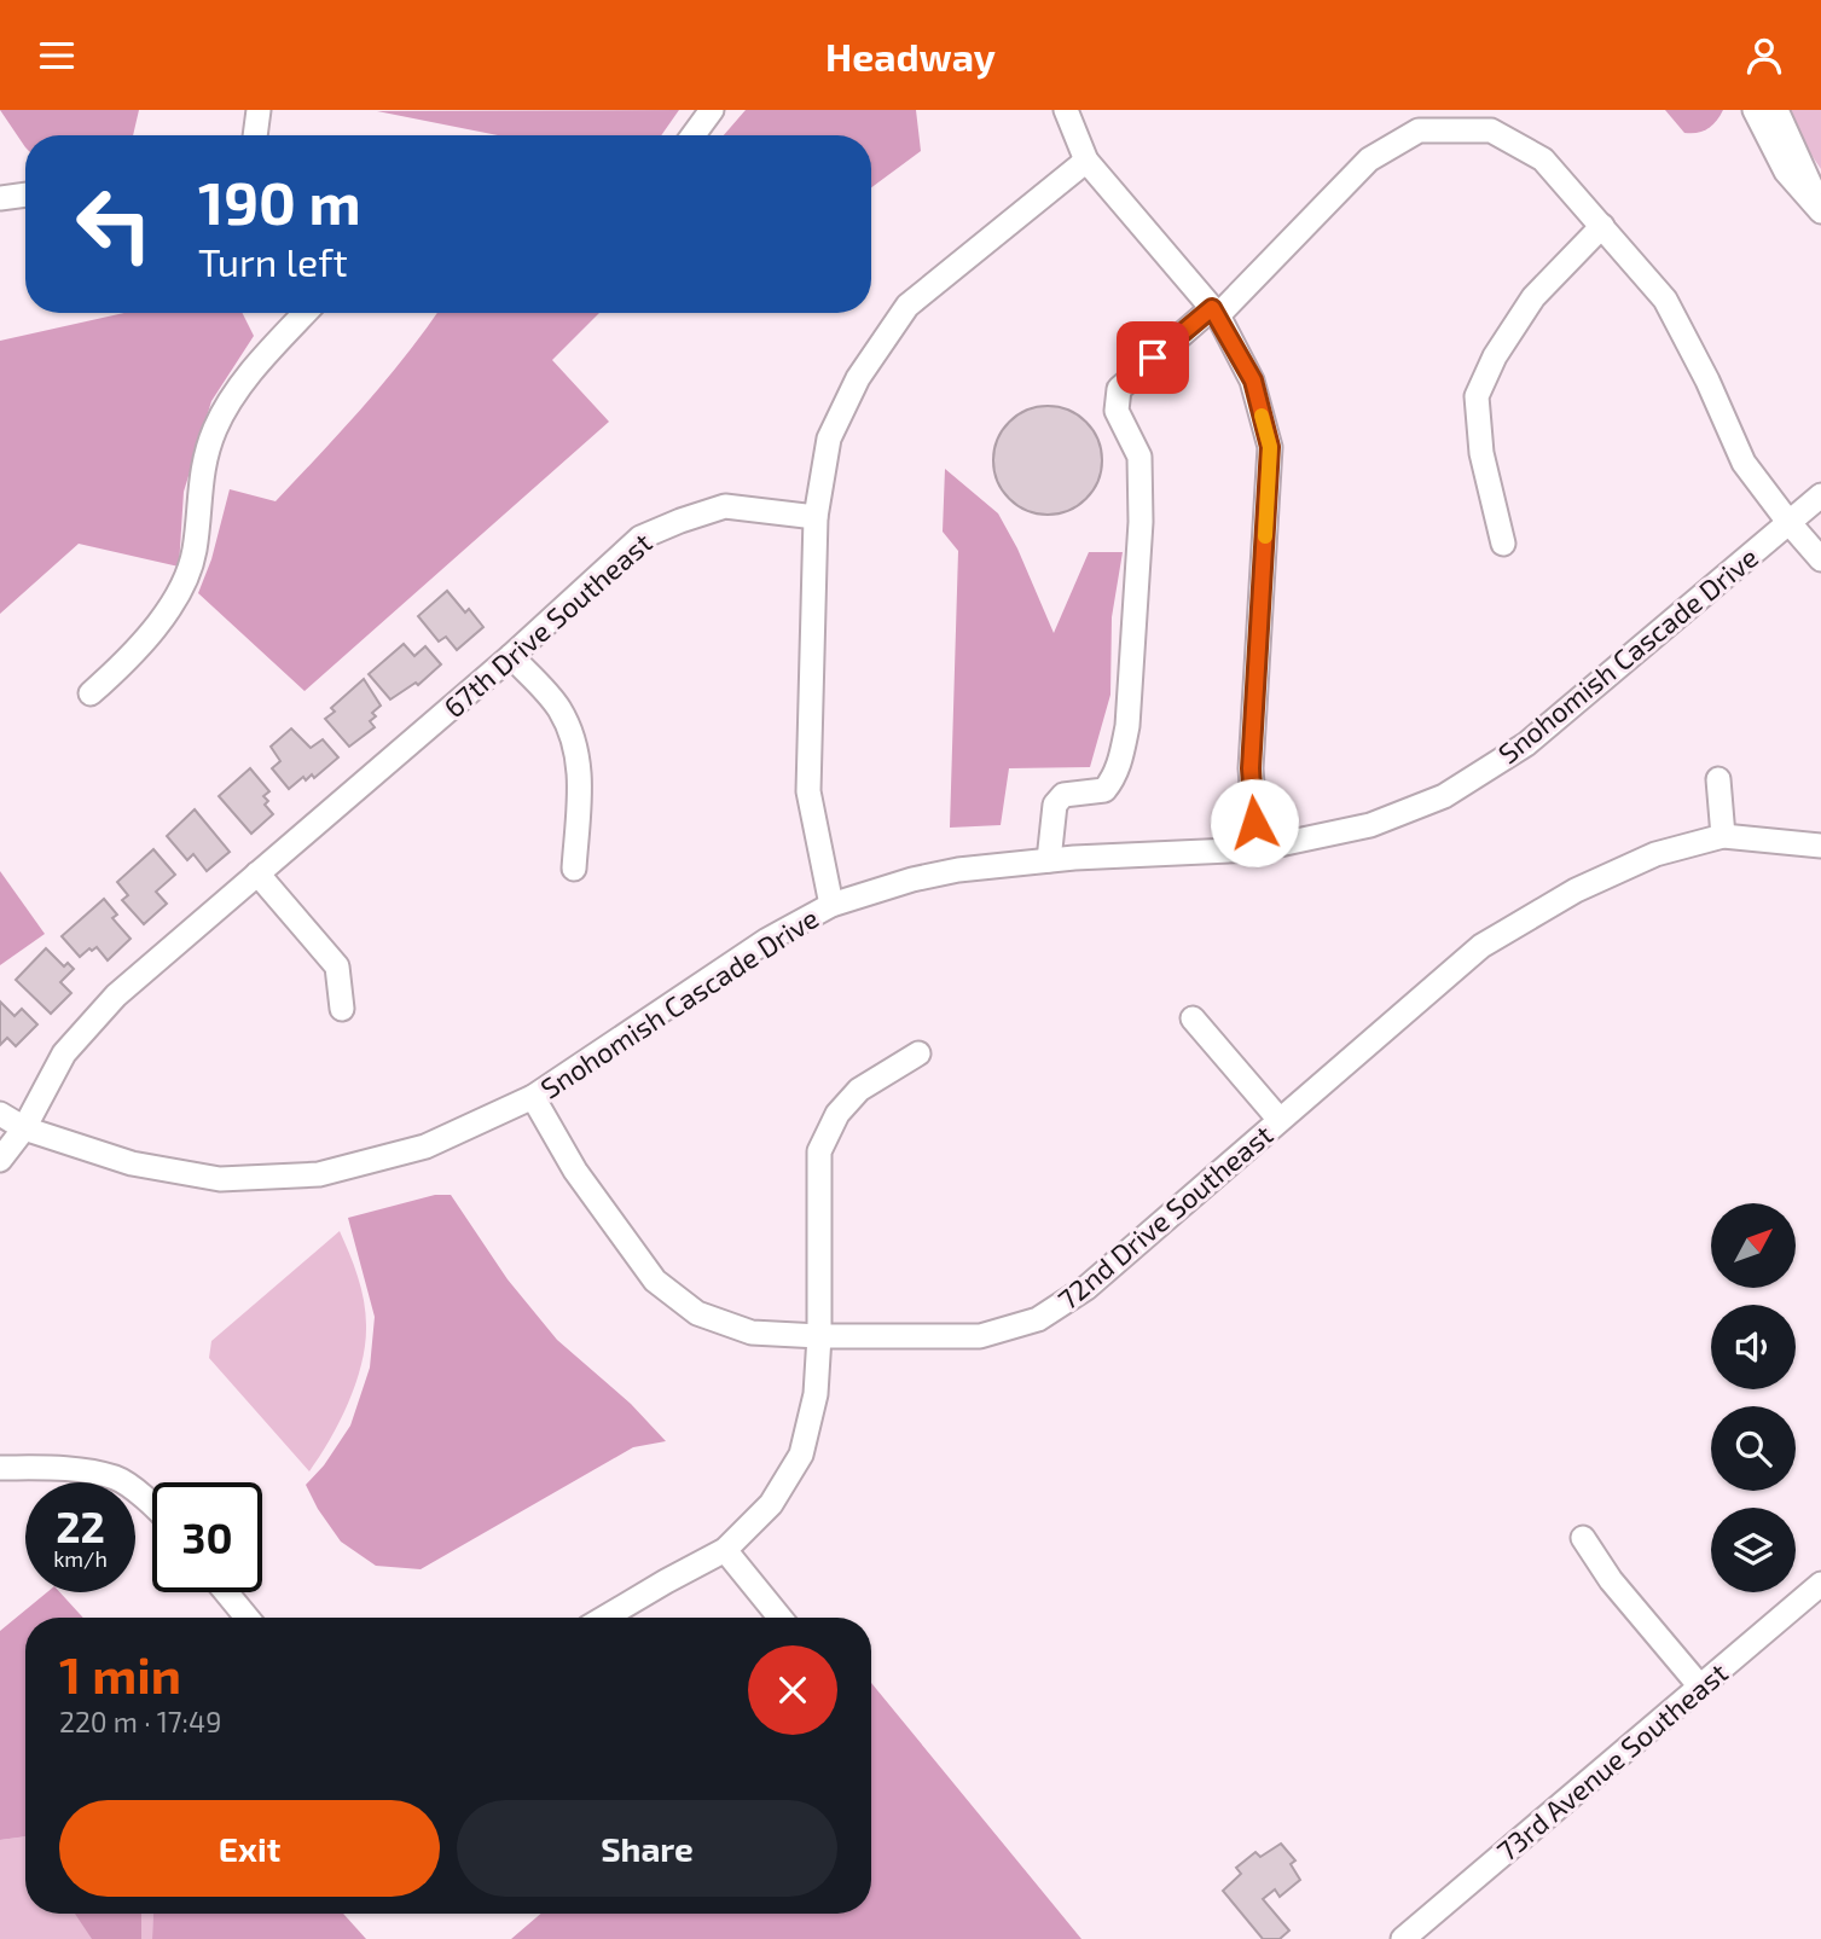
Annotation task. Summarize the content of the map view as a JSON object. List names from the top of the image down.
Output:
{
  "streets": {
    "street": [
      "67th Drive Southeast",
      "Snohomish Cascade Drive",
      "72nd Drive Southeast",
      "73rd Avenue Southeast"
    ]
  },
  "crossings": [
    ["67th Drive Southeast", "Snohomish Cascade Drive"],
    ["Snohomish Cascade Drive", "72nd Drive Southeast"]
  ],
  "north": "top right",
  "page": {
    "header": "Headway",
    "turn": ["190 m", "Turn left"],
    "speed": "22 km/h",
    "limit": "30",
    "heading": ["1 min", "220 m · 17:49"],
    "buttons": ["Exit", "Share"]
  }
}
